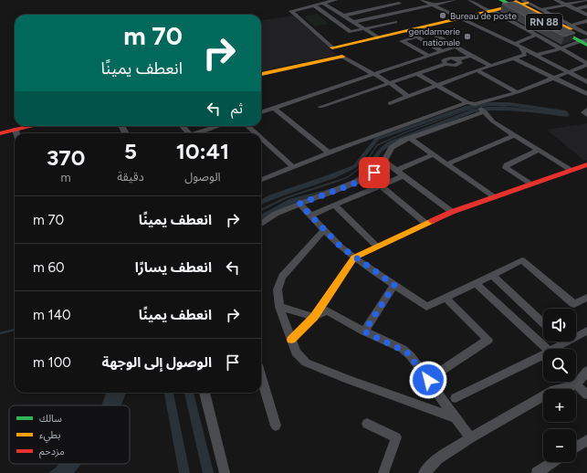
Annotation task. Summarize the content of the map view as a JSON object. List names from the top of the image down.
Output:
{
  "streets": {
    "street": ["RN 88"]
  },
  "places": ["Bureau de poste", "gendarmerie nationale"],
  "legend": ["سالك", "بطيء", "مزدحم"],
  "page": {
    "turn": ["70 m", "انعطف يمينًا"],
    "then": "ثم",
    "eta": [
      "10:41",
      "الوصول",
      "5",
      "دقيقة",
      "370",
      "m"
    ],
    "list": [
      {
        "name": "انعطف يمينًا",
        "value": "70 m"
      },
      {
        "name": "انعطف يسارًا",
        "value": "60 m"
      },
      {
        "name": "انعطف يمينًا",
        "value": "140 m"
      },
      {
        "name": "الوصول إلى الوجهة",
        "value": "100 m"
      }
    ],
    "map_buttons": ["+", "−"]
  }
}
